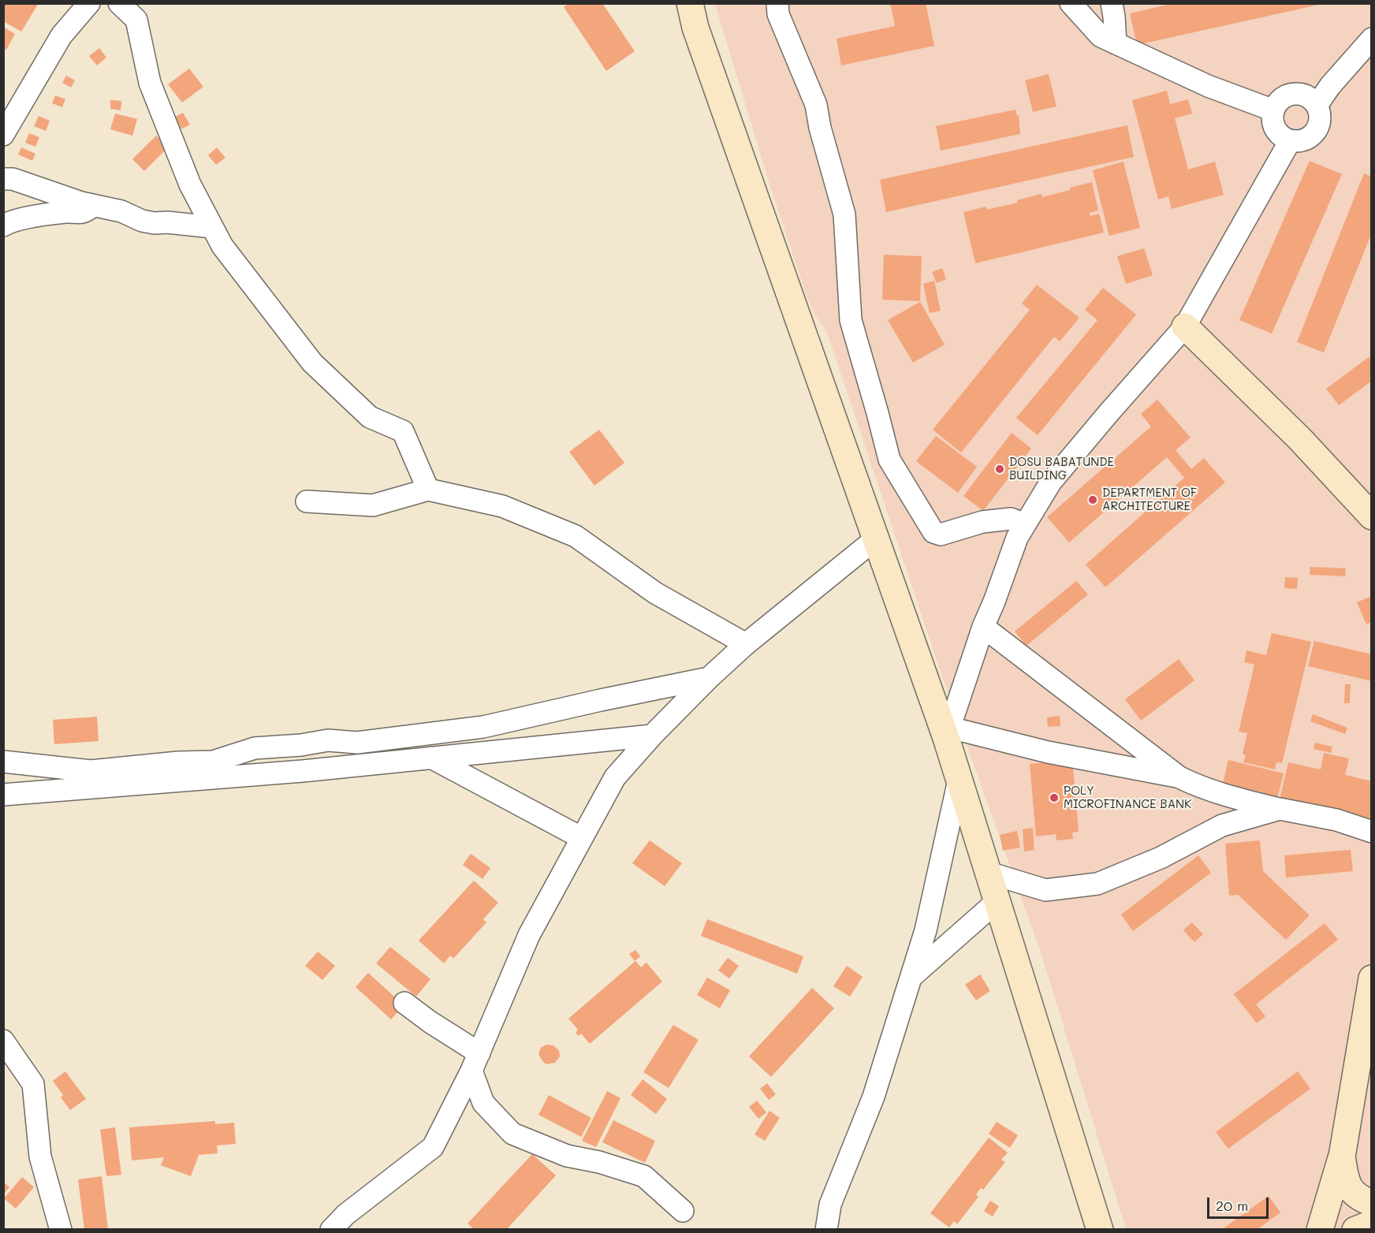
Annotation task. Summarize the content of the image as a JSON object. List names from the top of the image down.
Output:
{
  "places": ["DOSU BABATUNDE BUILDING", "DEPARTMENT OF ARCHITECTURE", "POLY MICROFINANCE BANK"],
  "scale_bar": "20 m"
}
